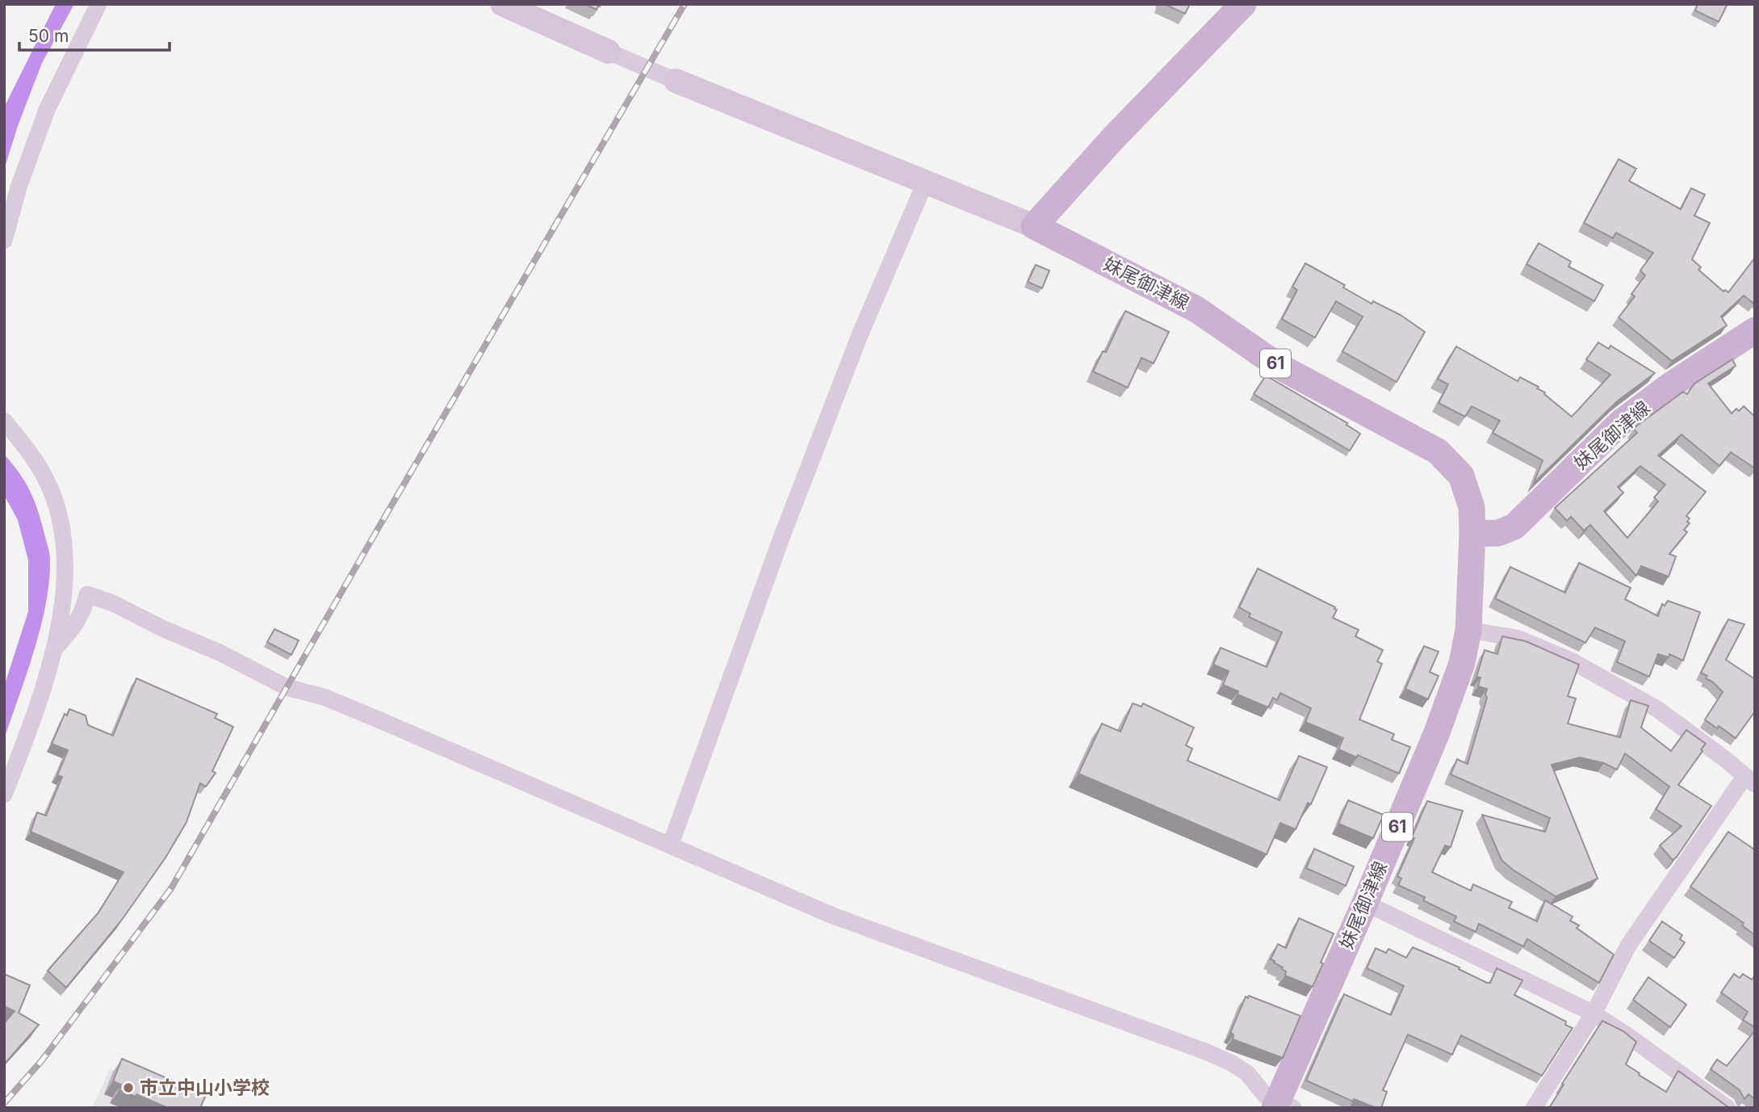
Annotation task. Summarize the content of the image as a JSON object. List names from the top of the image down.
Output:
{
  "streets": {
    "main road": ["妹尾御津線", "61"]
  },
  "places": ["市立中山小学校"],
  "scale_bar": "50 m"
}
